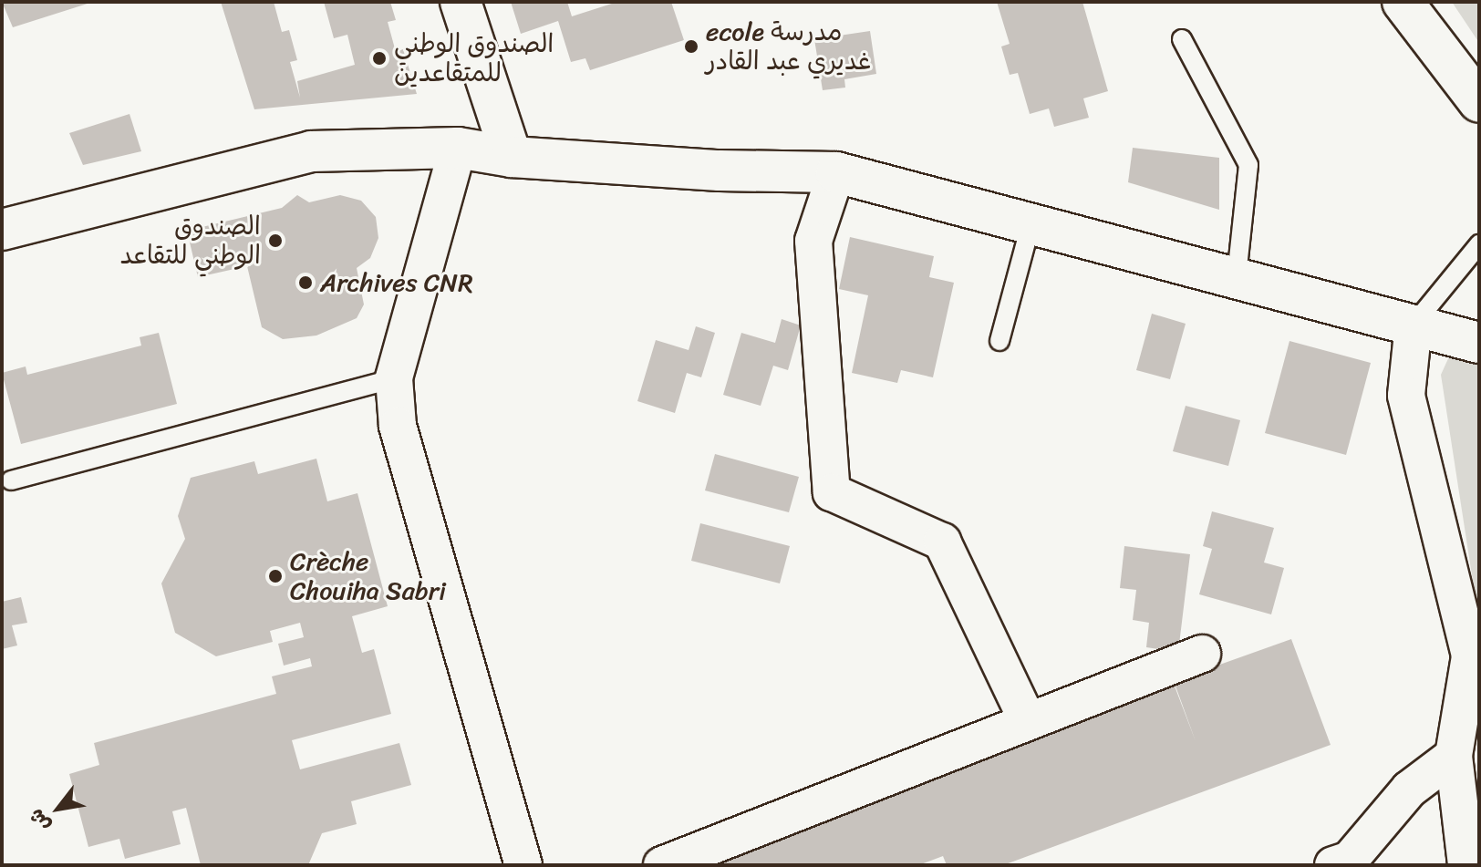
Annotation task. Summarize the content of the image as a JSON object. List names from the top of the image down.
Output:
{
  "places": [
    "ecole مدرسة غديري عبد القادر",
    "الصندوق الوطني للمتقاعدين",
    "الصندوق الوطني للتقاعد",
    "Archives CNR",
    "Crèche Chouiha Sabri"
  ],
  "north": "bottom left"
}
